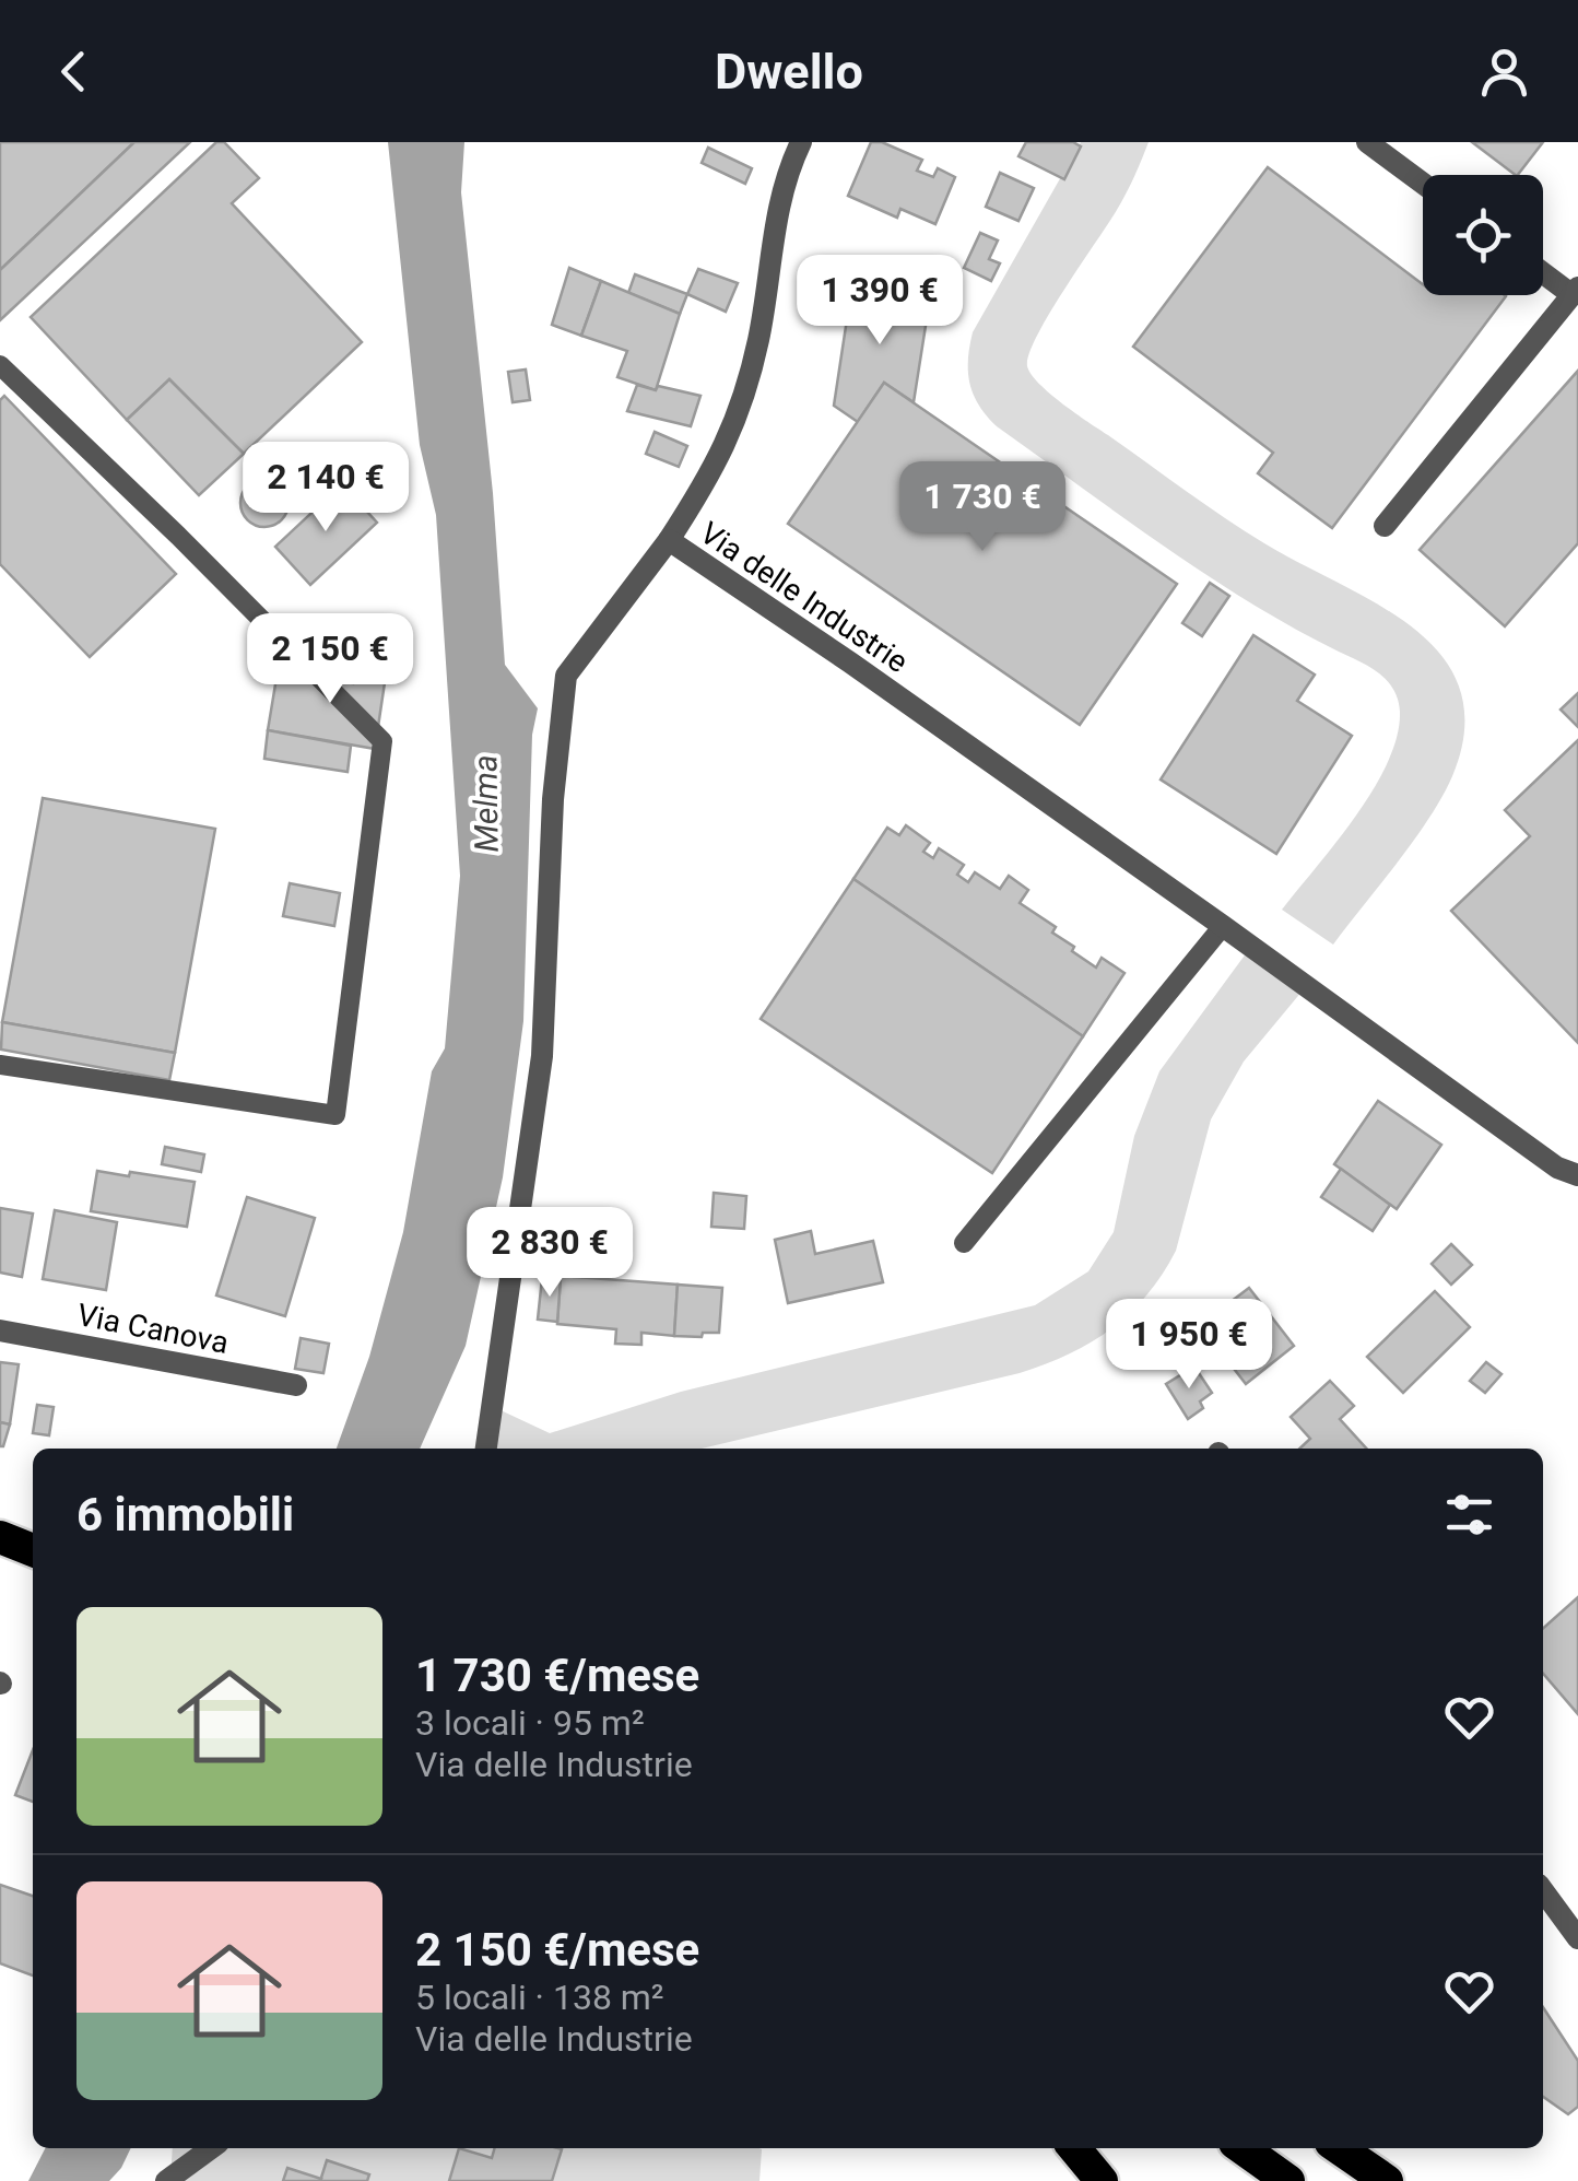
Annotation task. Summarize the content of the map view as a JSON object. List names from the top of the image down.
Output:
{
  "streets": {
    "street": ["Via delle Industrie", "Via Canova"]
  },
  "water": ["Melma"],
  "page": {
    "header": "Dwello",
    "price": [
      "1 390 €",
      "2 140 €",
      "1 730 €",
      "2 150 €",
      "2 830 €",
      "1 950 €"
    ],
    "heading": "6 immobili",
    "list": [
      {
        "name": "1 730 €/mese",
        "note": "3 locali · 95 m² · Via delle Industrie"
      },
      {
        "name": "2 150 €/mese",
        "note": "5 locali · 138 m² · Via delle Industrie"
      }
    ]
  }
}
